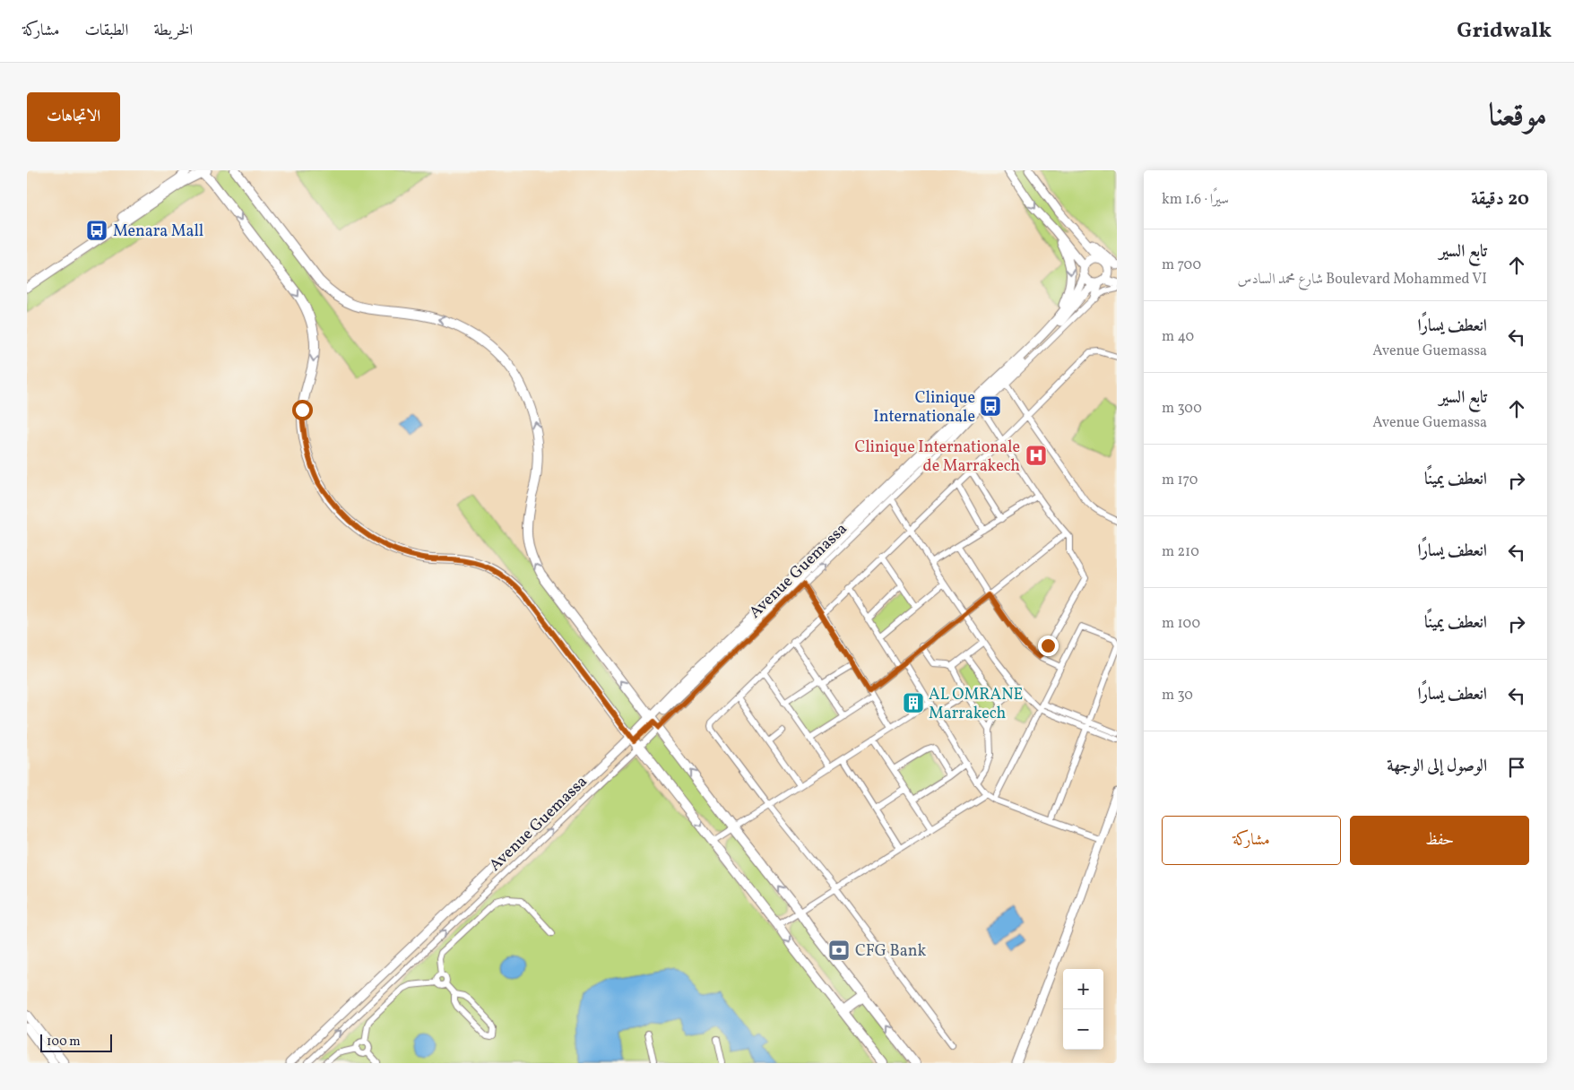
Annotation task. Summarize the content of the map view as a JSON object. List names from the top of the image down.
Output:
{
  "streets": {
    "main road": ["Avenue Guemassa"]
  },
  "places": {
    "bus stop": ["Menara Mall", "Clinique Internationale"],
    "hospital": ["Clinique Internationale de Marrakech"],
    "building": ["AL OMRANE Marrakech"],
    "bank": ["CFG Bank"]
  },
  "scale_bar": "100 m",
  "page": {
    "header": "Gridwalk",
    "nav": ["الخريطة", "الطبقات", "مشاركة"],
    "title": "موقعنا",
    "buttons": [
      "الاتجاهات",
      ["حفظ", "مشاركة"]
    ],
    "heading": ["20 دقيقة", "سيرًا · 1.6 km"],
    "list": [
      ["تابع السير", "Boulevard Mohammed VI شارع محمد السادس", "700 m"],
      ["انعطف يسارًا", "Avenue Guemassa", "40 m"],
      ["تابع السير", "Avenue Guemassa", "300 m"],
      ["انعطف يمينًا", "170 m"],
      ["انعطف يسارًا", "210 m"],
      ["انعطف يمينًا", "100 m"],
      ["انعطف يسارًا", "30 m"],
      "الوصول إلى الوجهة"
    ],
    "map_buttons": ["+", "−"],
    "scale": "100 m"
  }
}
